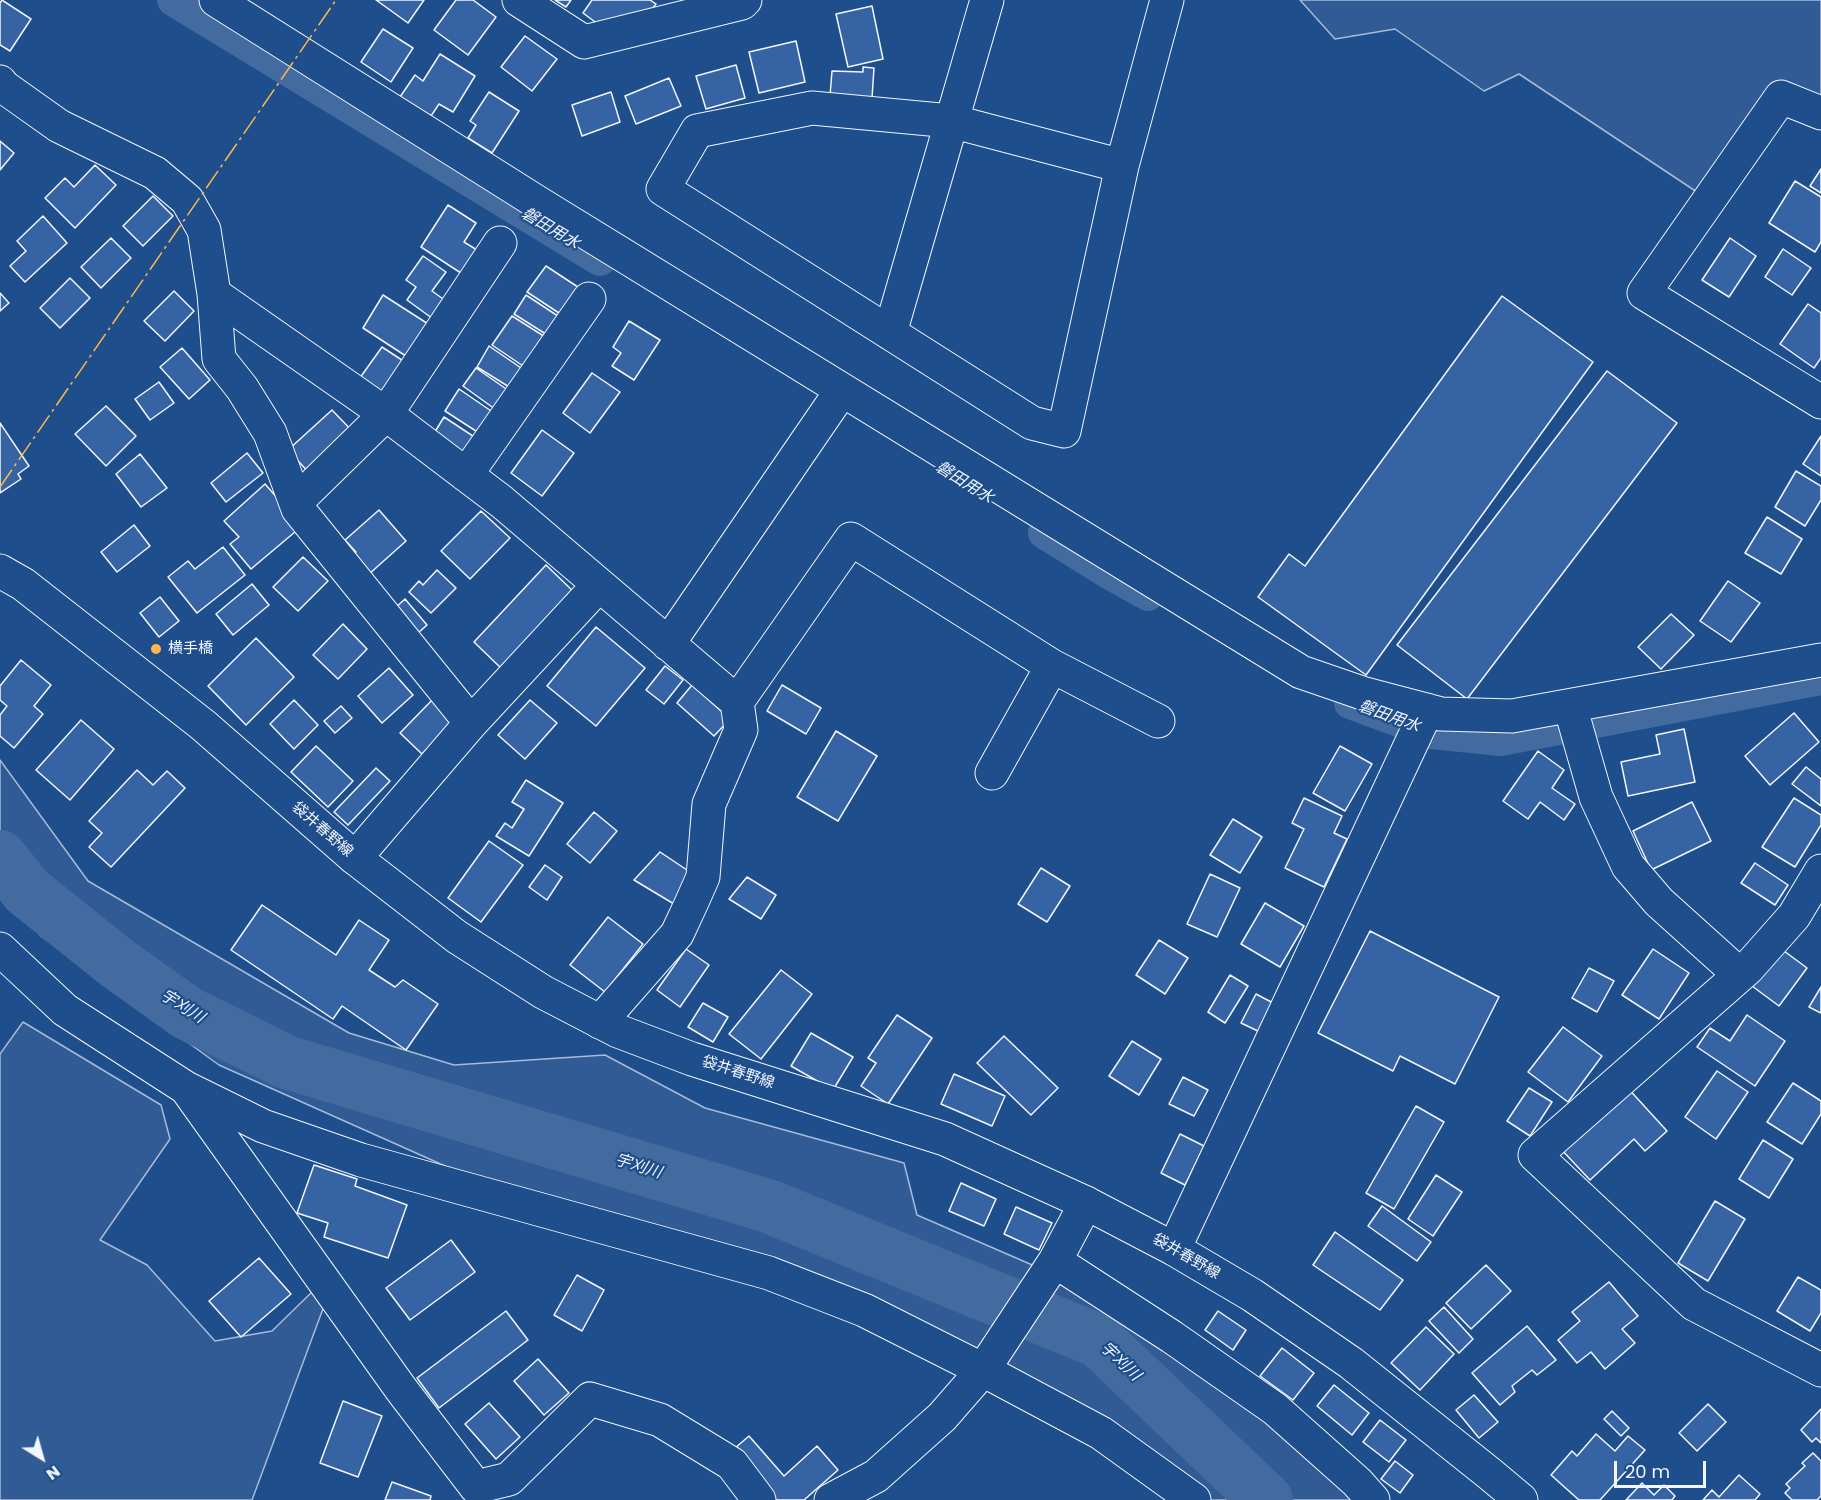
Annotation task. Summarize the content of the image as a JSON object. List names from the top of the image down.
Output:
{
  "streets": {
    "street": ["袋井春野線"]
  },
  "water": ["磐田用水", "宇刈川"],
  "places": ["横手橋"],
  "scale_bar": "20 m",
  "north": "bottom right"
}
